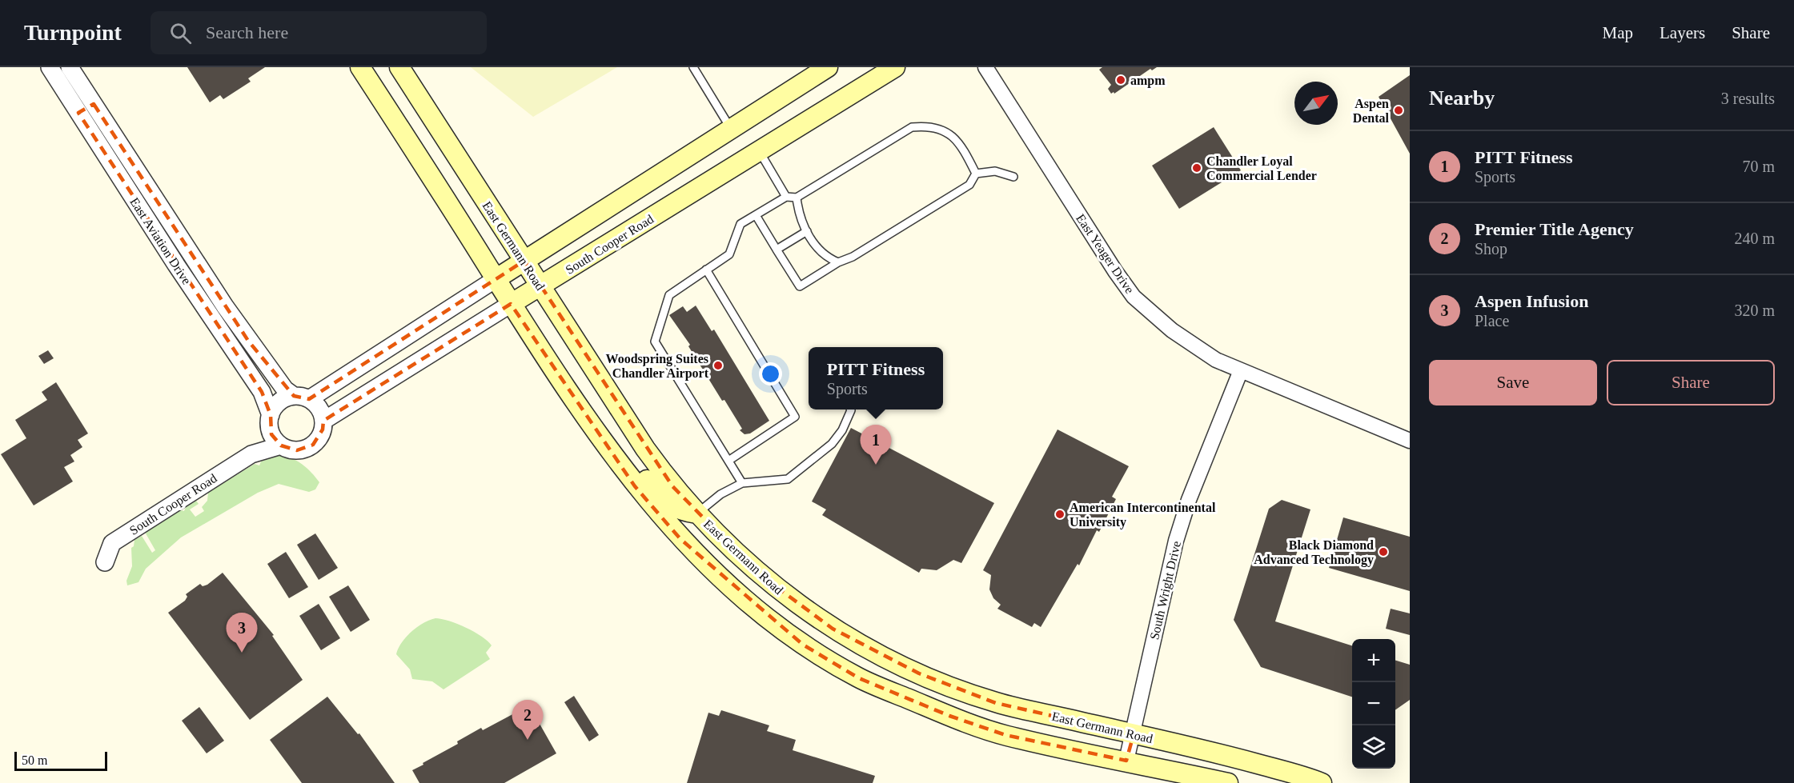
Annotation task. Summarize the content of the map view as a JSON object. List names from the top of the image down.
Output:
{
  "streets": {
    "main road": ["South Cooper Road", "East Germann Road"],
    "street": ["East Aviation Drive", "East Yeager Drive", "South Wright Drive"]
  },
  "crossings": [
    ["East Aviation Drive", "South Cooper Road"],
    ["South Cooper Road", "East Germann Road"],
    ["East Germann Road", "South Wright Drive"],
    ["East Yeager Drive", "South Wright Drive"]
  ],
  "places": [
    "ampm",
    "Aspen Dental",
    "Chandler Loyal Commercial Lender",
    "Woodspring Suites Chandler Airport",
    "American Intercontinental University",
    "Black Diamond Advanced Technology"
  ],
  "scale_bar": "50 m",
  "north": "top right",
  "page": {
    "header": "Turnpoint",
    "search": "Search here",
    "nav": ["Map", "Layers", "Share"],
    "heading": ["Nearby", "3 results"],
    "list": [
      {
        "mark": "1",
        "name": "PITT Fitness",
        "note": "Sports",
        "value": "70 m"
      },
      {
        "mark": "2",
        "name": "Premier Title Agency",
        "note": "Shop",
        "value": "240 m"
      },
      {
        "mark": "3",
        "name": "Aspen Infusion",
        "note": "Place",
        "value": "320 m"
      }
    ],
    "buttons": ["Save", "Share"],
    "popup": ["PITT Fitness", "Sports"],
    "pins": ["1", "3", "2"],
    "map_buttons": ["+", "−"],
    "scale": "50 m"
  }
}
